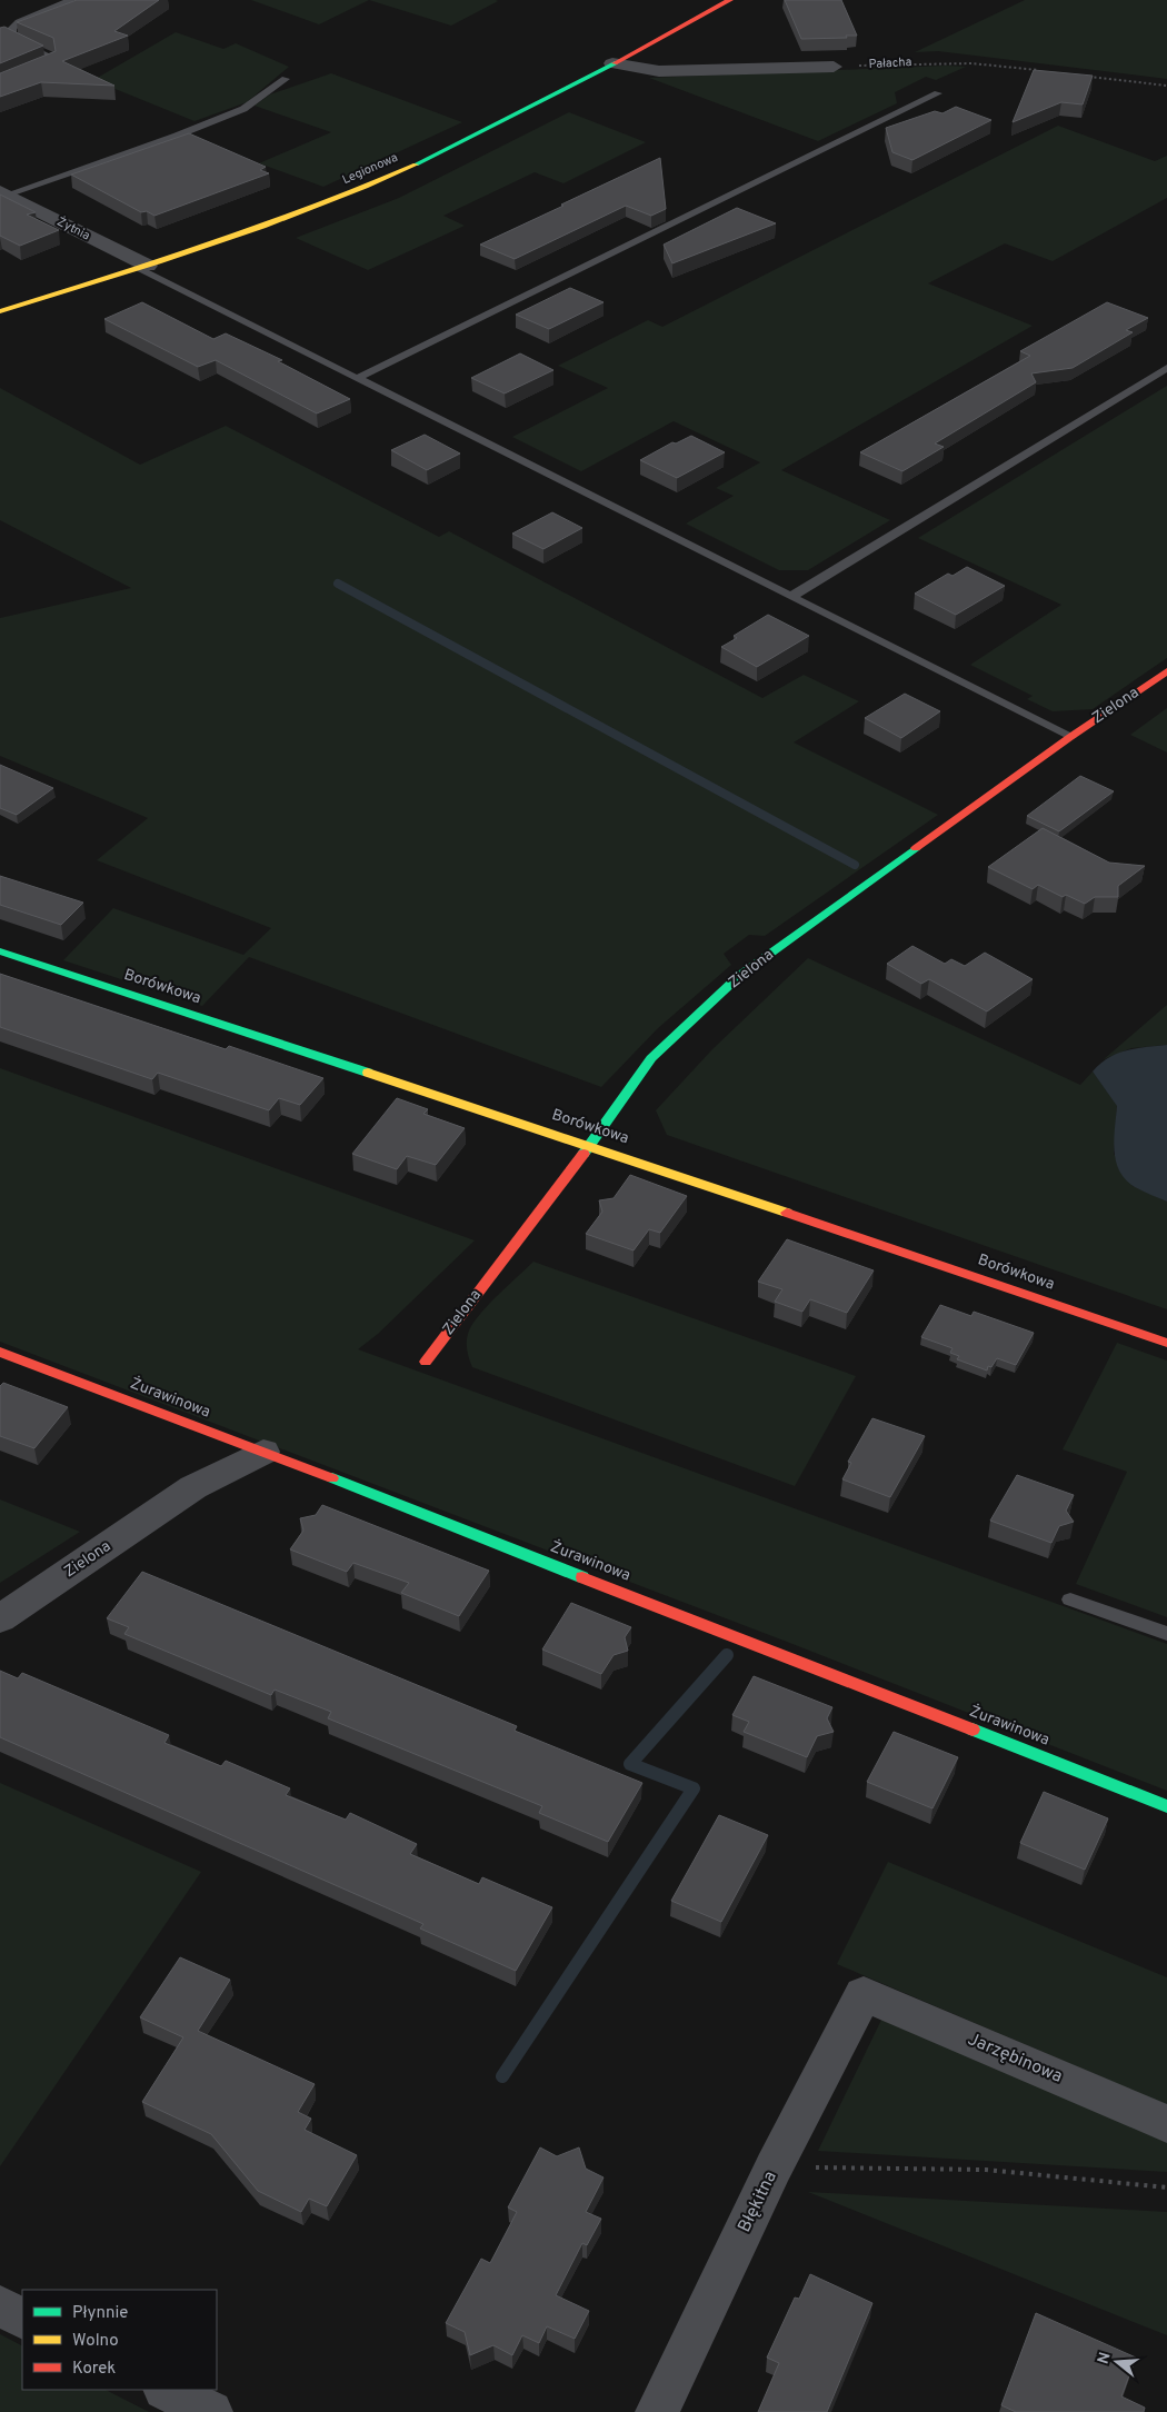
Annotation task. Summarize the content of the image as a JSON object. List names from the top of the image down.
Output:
{
  "streets": {
    "street": [
      "Legionowa",
      "Żytnia",
      "Zielona",
      "Borówkowa",
      "Żurawinowa",
      "Jarzębinowa",
      "Błękitna"
    ],
    "path": ["Pałacha"]
  },
  "crossings": [
    ["Legionowa", "Żytnia"],
    ["Zielona", "Borówkowa"],
    ["Zielona", "Żurawinowa"],
    ["Jarzębinowa", "Błękitna"]
  ],
  "legend": ["Płynnie", "Wolno", "Korek"],
  "north": "left"
}
